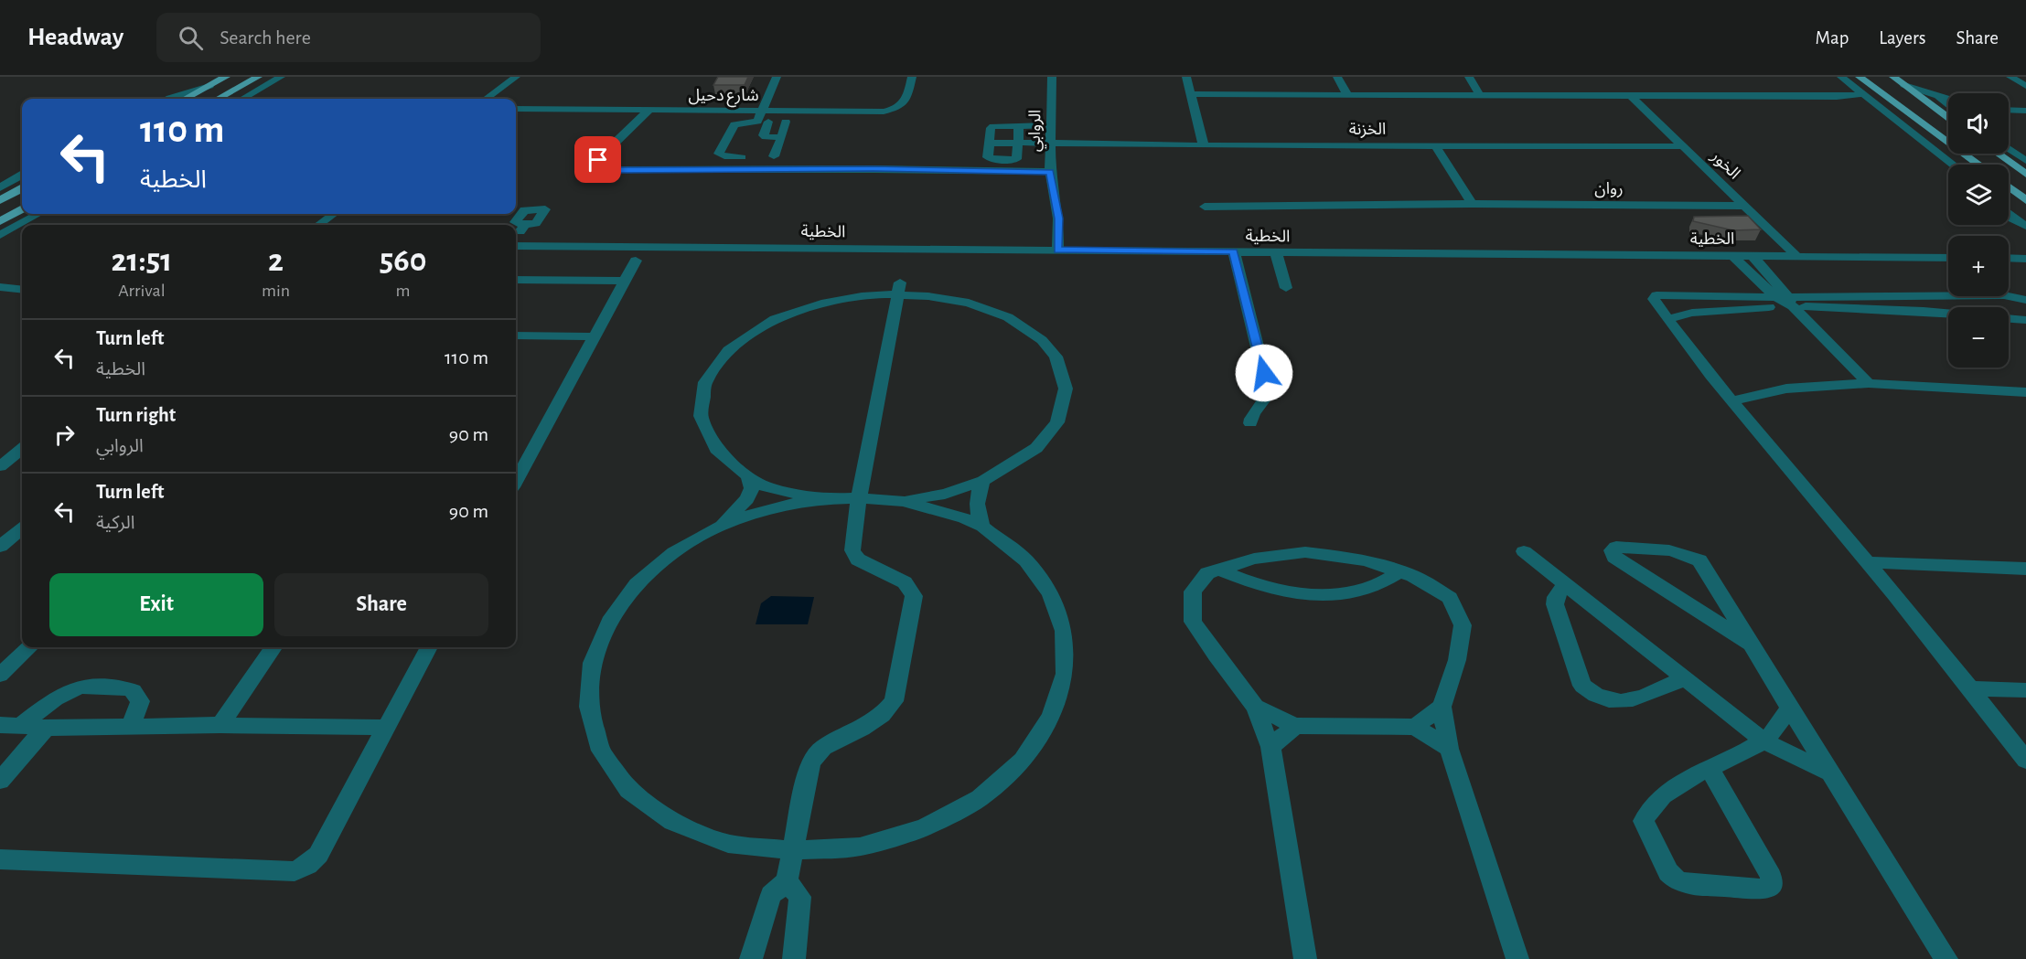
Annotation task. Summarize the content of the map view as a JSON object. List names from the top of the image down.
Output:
{
  "streets": {
    "street": [
      "شارع دحيل",
      "الخزنة",
      "الروابي",
      "الخور",
      "روان",
      "الخطية"
    ]
  },
  "crossings": [
    ["الخزنة", "الروابي"],
    ["الخزنة", "الخور"],
    ["الروابي", "الخطية"],
    ["الخور", "روان"],
    ["الخور", "الخطية"]
  ],
  "page": {
    "header": "Headway",
    "search": "Search here",
    "nav": ["Map", "Layers", "Share"],
    "map_buttons": ["+", "−"],
    "turn": ["110 m", "الخطية"],
    "eta": [
      "21:51",
      "Arrival",
      "2",
      "min",
      "560",
      "m"
    ],
    "list": [
      {
        "name": "Turn left",
        "note": "الخطية",
        "value": "110 m"
      },
      {
        "name": "Turn right",
        "note": "الروابي",
        "value": "90 m"
      },
      {
        "name": "Turn left",
        "note": "الركية",
        "value": "90 m"
      }
    ],
    "buttons": ["Exit", "Share"]
  }
}
